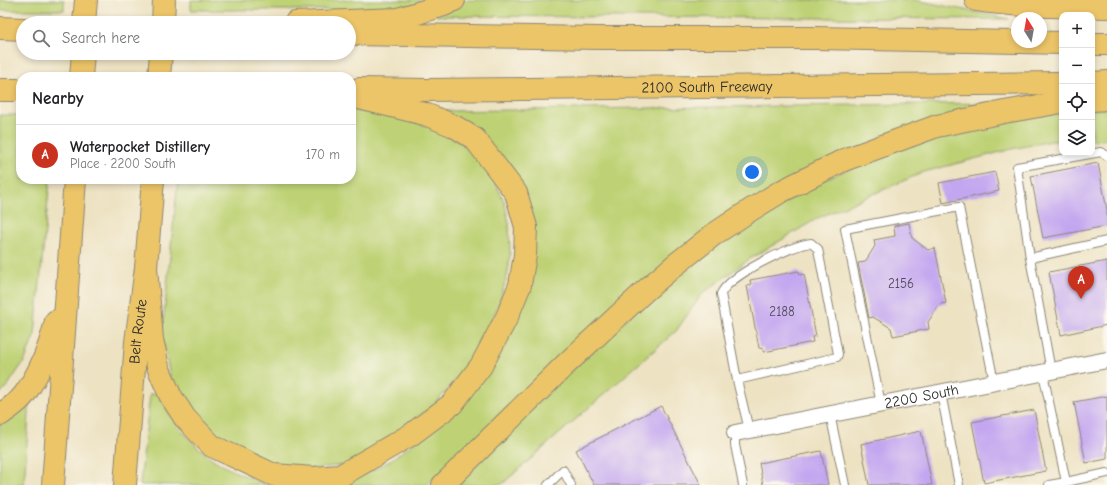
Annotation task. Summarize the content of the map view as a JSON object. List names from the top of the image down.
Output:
{
  "streets": {
    "highway": ["2100 South Freeway", "Belt Route"],
    "street": ["2200 South"]
  },
  "house_numbers": ["2156", "2188"],
  "north": "top",
  "page": {
    "map_buttons": ["+", "−"],
    "search": "Search here",
    "heading": "Nearby",
    "list": [
      {
        "mark": "A",
        "name": "Waterpocket Distillery",
        "note": "Place · 2200 South",
        "value": "170 m"
      }
    ],
    "pins": "A"
  }
}
